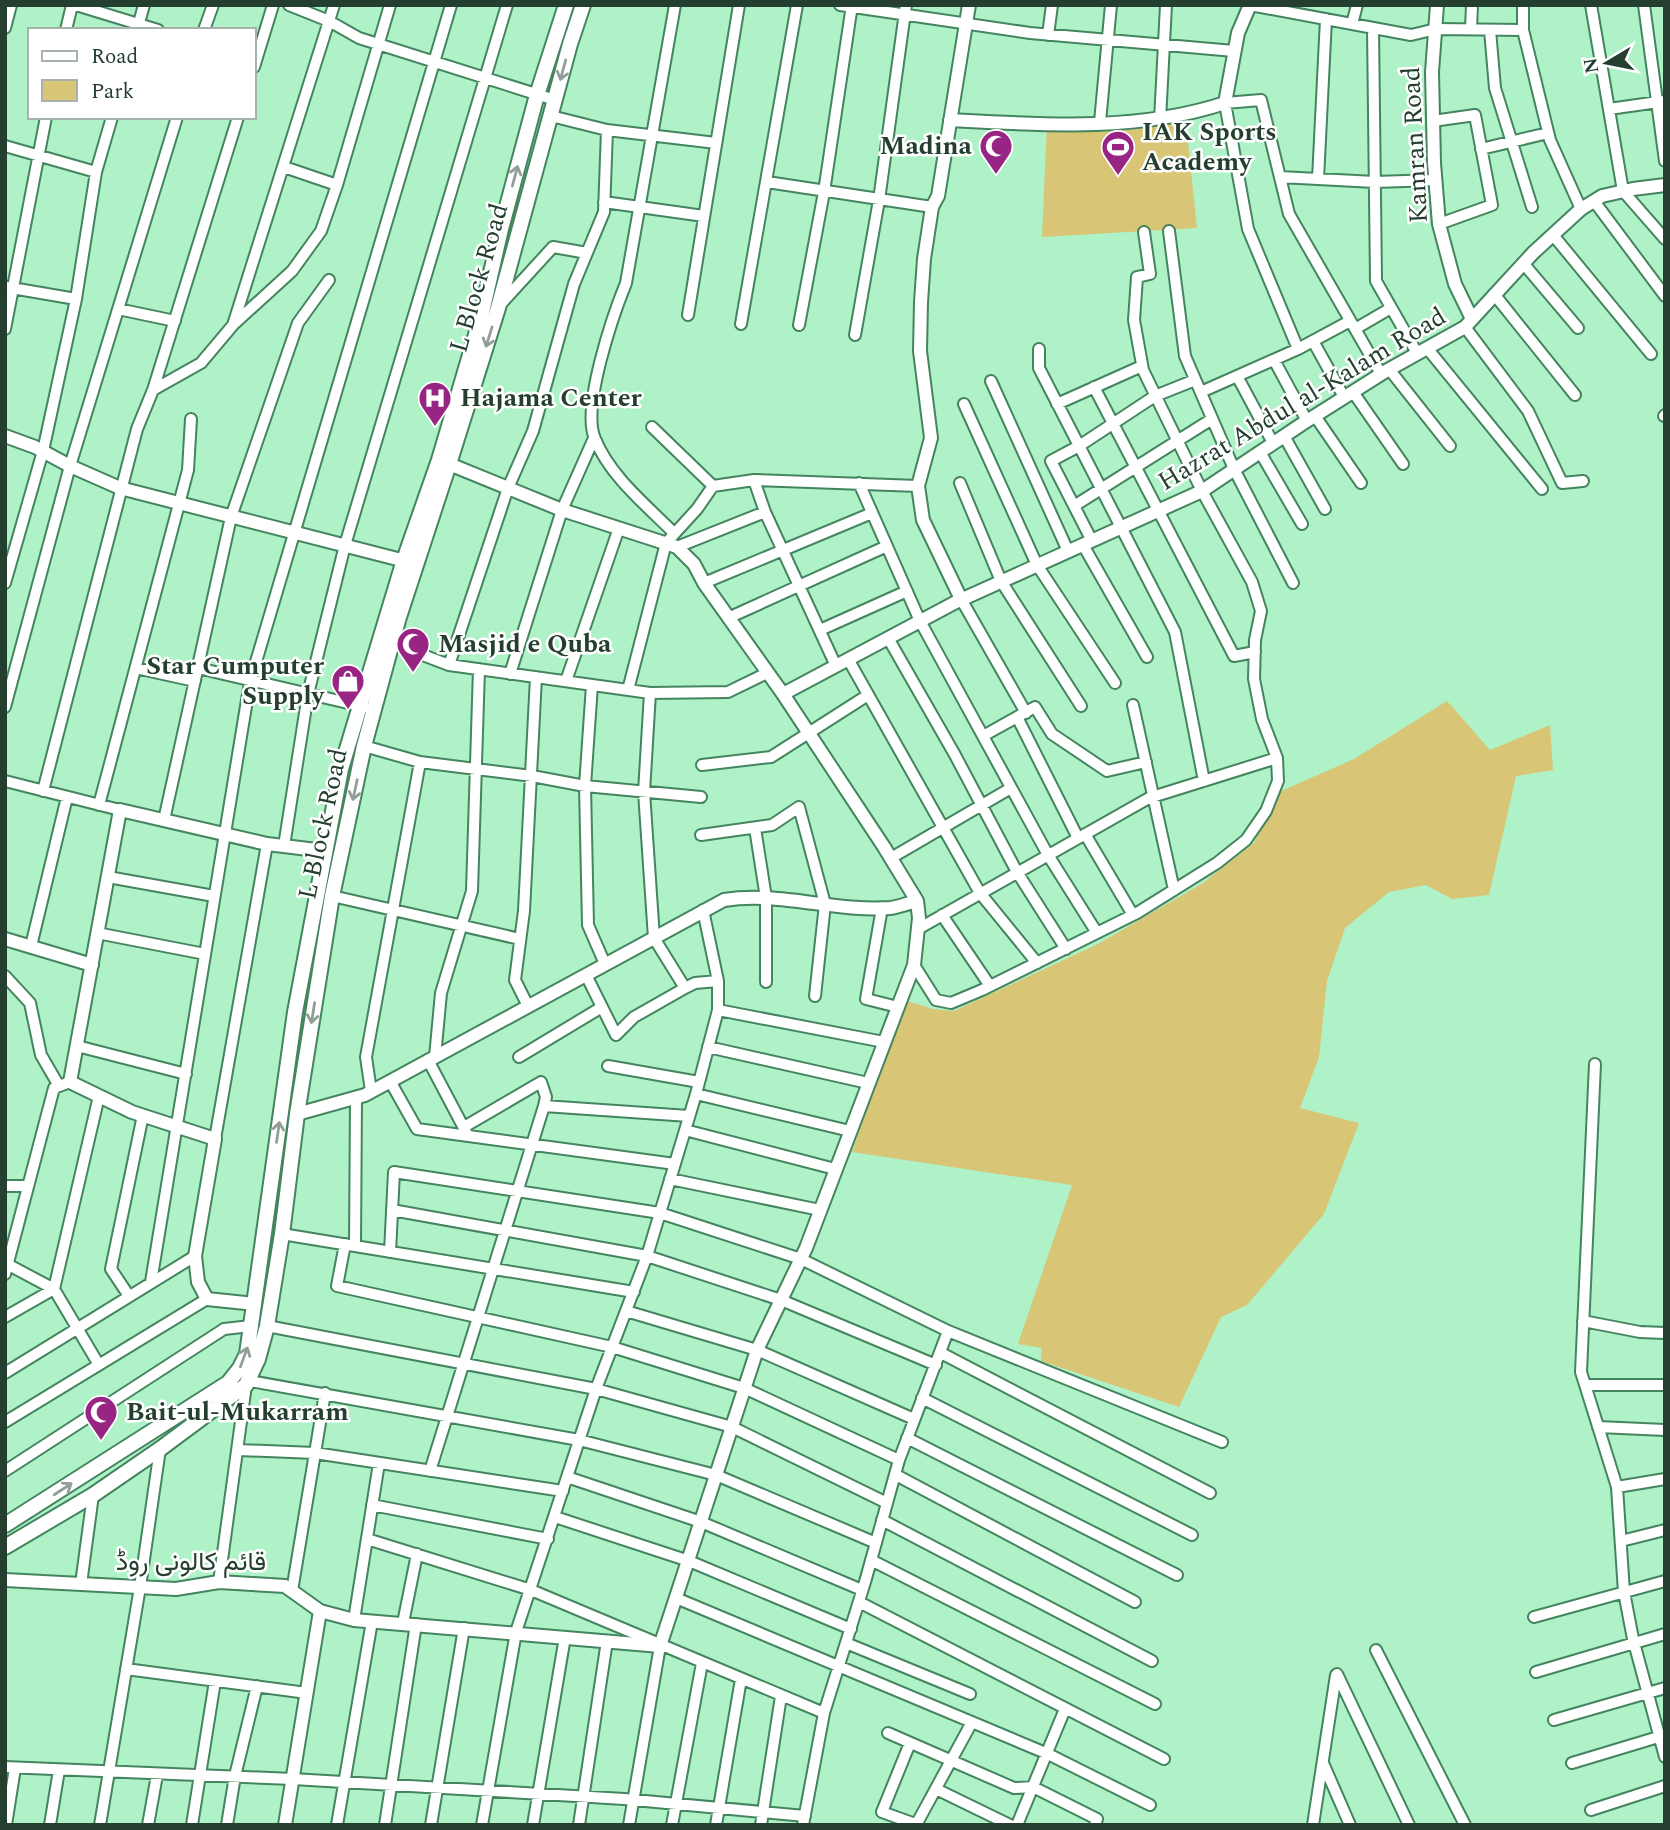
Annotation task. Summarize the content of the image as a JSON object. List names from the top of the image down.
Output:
{
  "streets": {
    "main road": ["L Block Road"],
    "street": ["Kamran Road", "Hazrat Abdul al-Kalam Road", "قائم کالونی روڈ"]
  },
  "crossings": [
    ["Kamran Road", "Hazrat Abdul al-Kalam Road"]
  ],
  "places": {
    "mosque": ["Madina", "Masjid e Quba", "Bait-ul-Mukarram"],
    "sports": ["IAK Sports Academy"],
    "hospital": ["Hajama Center"],
    "shop": ["Star Cumputer Supply"]
  },
  "legend": ["Road", "Park"],
  "north": "left"
}
